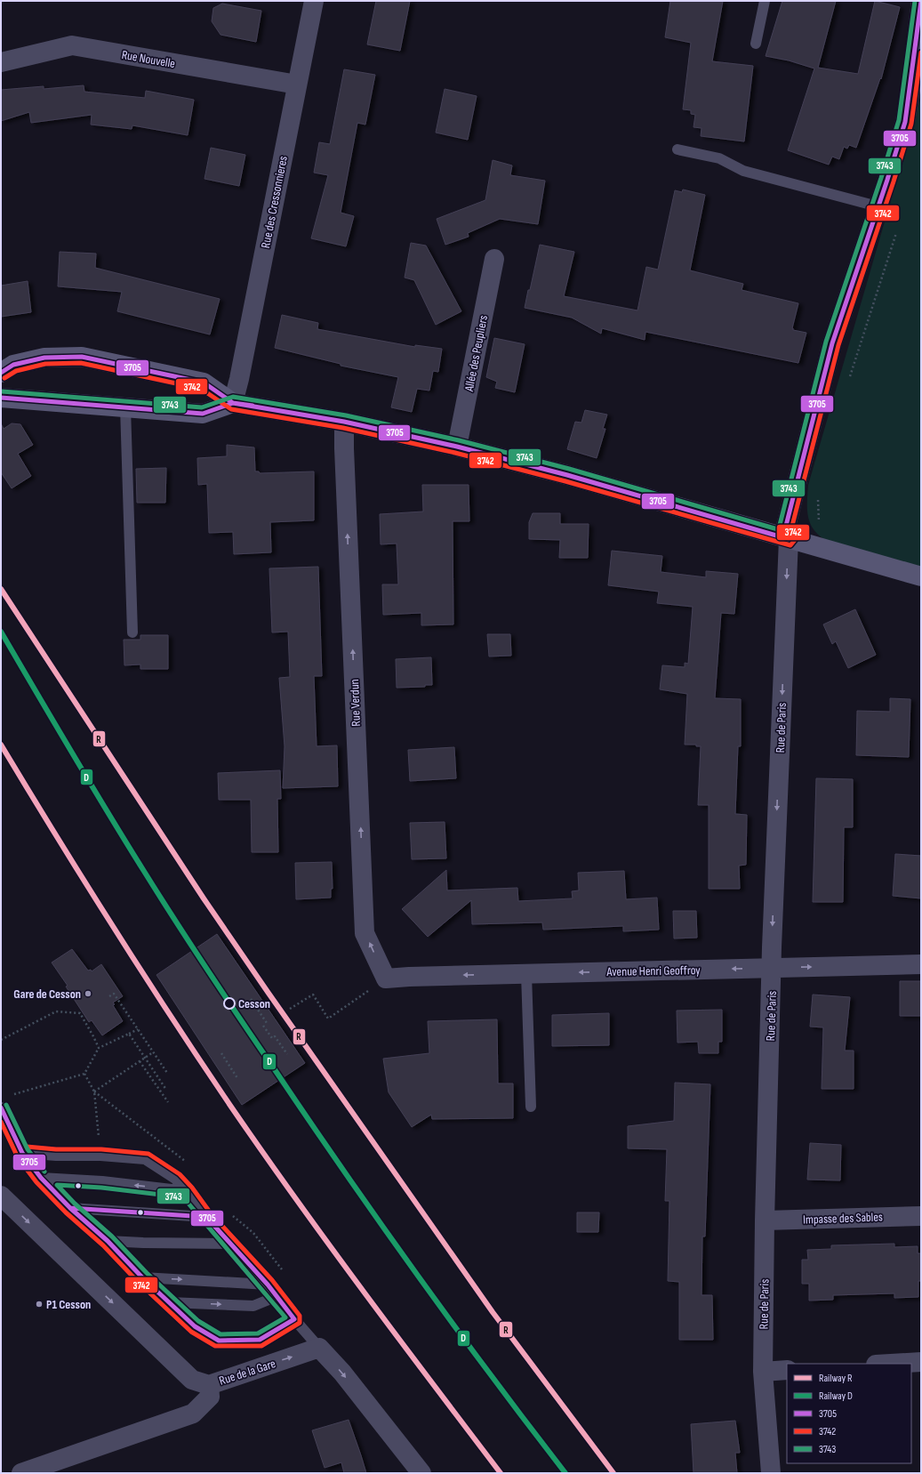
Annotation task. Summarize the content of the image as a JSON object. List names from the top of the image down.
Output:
{
  "streets": {
    "street": [
      "Rue Nouvelle",
      "Rue des Cressonnieres",
      "Allée des Peupliers",
      "Rue Verdun",
      "Rue de Paris",
      "Avenue Henri Geoffroy",
      "Impasse des Sables",
      "Rue de la Gare"
    ]
  },
  "crossings": [
    ["Rue Nouvelle", "Rue des Cressonnieres"],
    ["Rue Verdun", "Avenue Henri Geoffroy"],
    ["Rue de Paris", "Avenue Henri Geoffroy"],
    ["Rue de Paris", "Impasse des Sables"]
  ],
  "one_way": ["Rue Verdun", "Rue de la Gare"],
  "places": ["Gare de Cesson", "Cesson", "P1 Cesson"],
  "lines": [
    "transit line 3705",
    "transit line 3743",
    "transit line 3742",
    "rail line R",
    "rail line D"
  ],
  "legend": [
    "Railway R",
    "Railway D",
    "3705",
    "3742",
    "3743"
  ]
}
